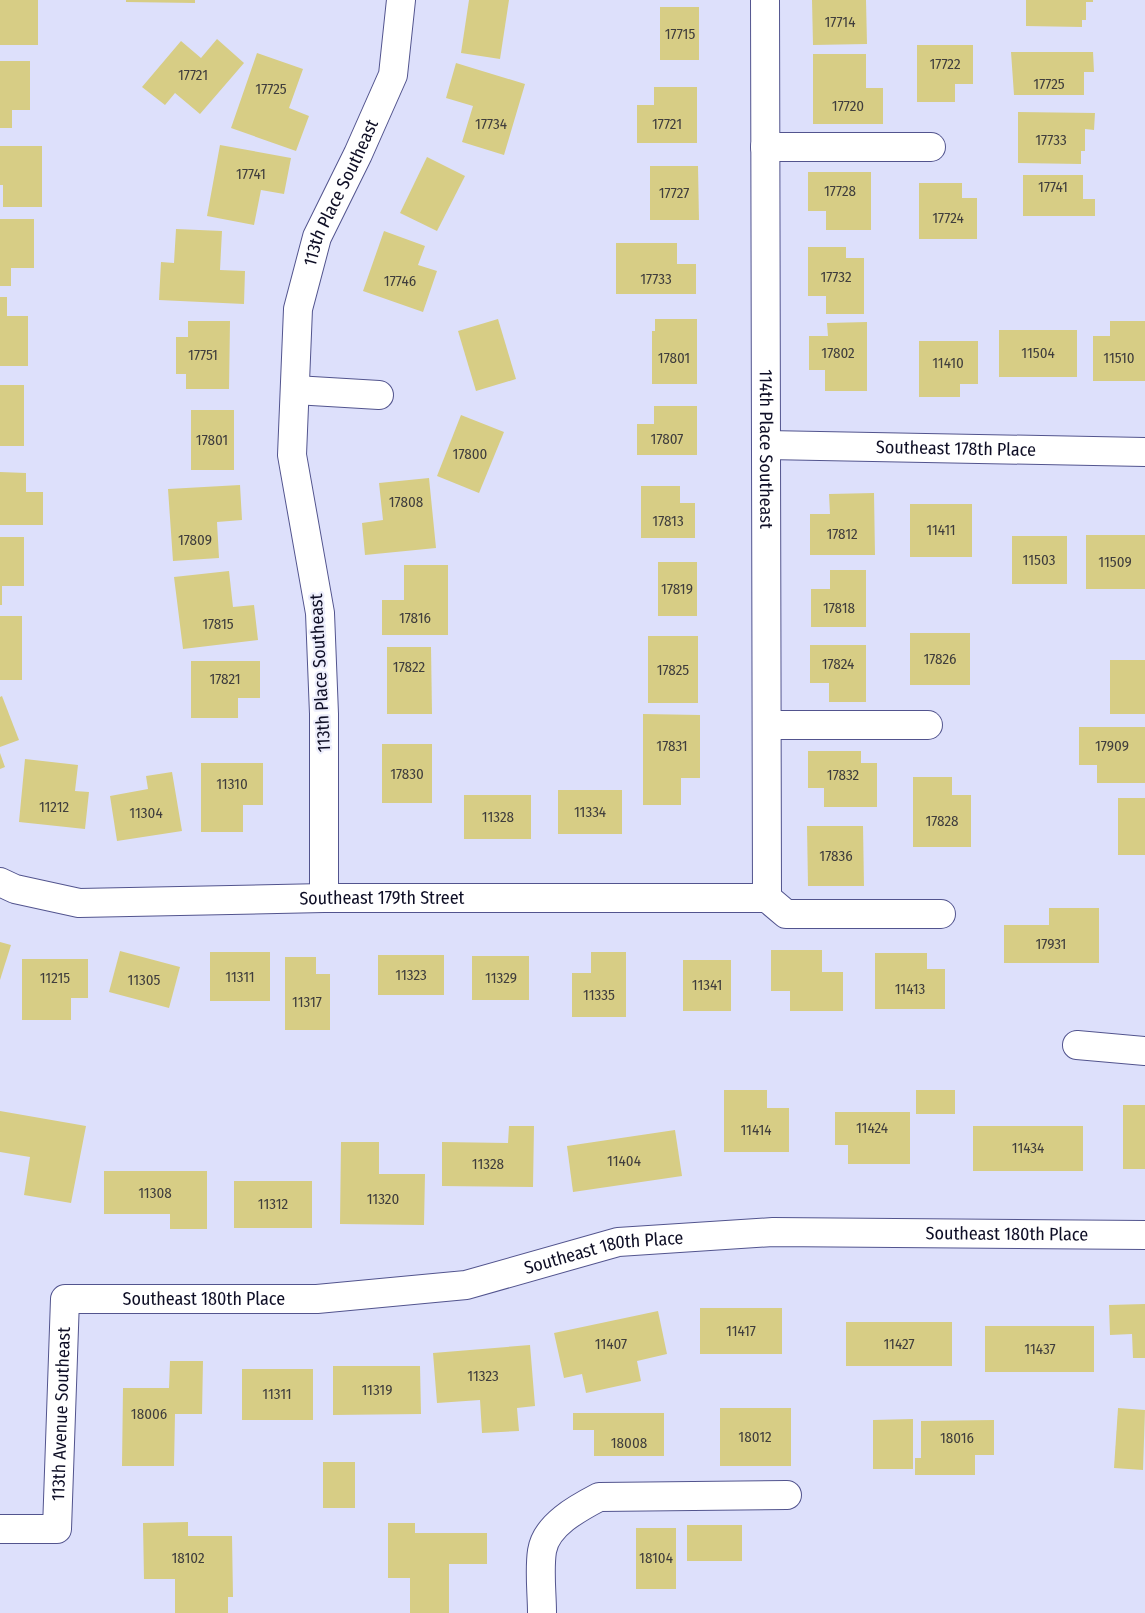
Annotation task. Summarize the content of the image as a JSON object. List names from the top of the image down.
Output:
{
  "streets": {
    "street": [
      "113th Place Southeast",
      "114th Place Southeast",
      "Southeast 178th Place",
      "Southeast 179th Street",
      "Southeast 180th Place",
      "113th Avenue Southeast"
    ]
  },
  "crossings": [
    ["113th Place Southeast", "Southeast 179th Street"],
    ["114th Place Southeast", "Southeast 178th Place"],
    ["114th Place Southeast", "Southeast 179th Street"],
    ["Southeast 180th Place", "113th Avenue Southeast"]
  ],
  "house_numbers": [
    "17714",
    "17715",
    "17722",
    "17721",
    "17725",
    "17725",
    "17720",
    "17734",
    "17721",
    "17733",
    "17741",
    "17741",
    "17728",
    "17727",
    "17724",
    "17732",
    "17733",
    "17746",
    "17802",
    "11504",
    "17751",
    "17801",
    "11510",
    "11410",
    "17807",
    "17801",
    "17800",
    "17808",
    "17813",
    "11411",
    "17812",
    "17809",
    "11503",
    "11509",
    "17819",
    "17818",
    "17816",
    "17815",
    "17826",
    "17824",
    "17822",
    "17825",
    "17821",
    "17831",
    "17909",
    "17830",
    "17832",
    "11310",
    "11212",
    "11334",
    "11304",
    "11328",
    "17828",
    "17836",
    "17931",
    "11323",
    "11311",
    "11215",
    "11329",
    "11305",
    "11341",
    "11413",
    "11335",
    "11317",
    "11424",
    "11414",
    "11434",
    "11404",
    "11328",
    "11308",
    "11320",
    "11312",
    "11417",
    "11407",
    "11427",
    "11437",
    "11323",
    "11319",
    "11311",
    "18006",
    "18012",
    "18016",
    "18008",
    "18102",
    "18104"
  ]
}
